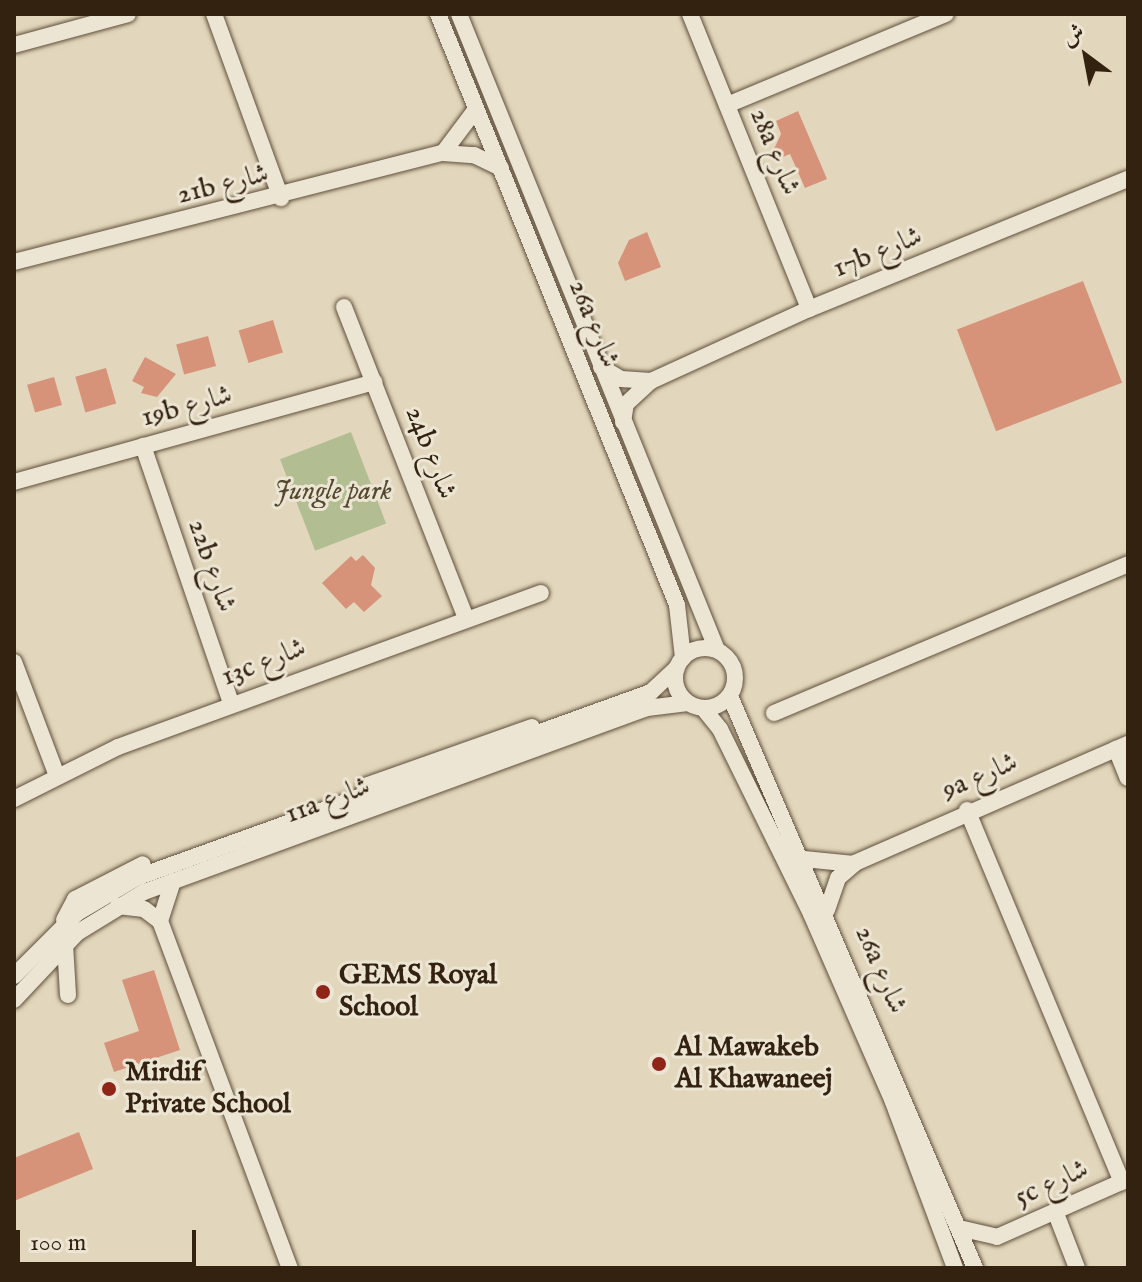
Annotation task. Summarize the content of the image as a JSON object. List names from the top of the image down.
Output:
{
  "streets": {
    "street": [
      "28a شارع",
      "21b شارع",
      "17b شارع",
      "26a شارع",
      "19b شارع",
      "24b شارع",
      "22b شارع",
      "13c شارع",
      "9a شارع",
      "11a شارع",
      "5c شارع"
    ]
  },
  "crossings": [
    ["28a شارع", "17b شارع"],
    ["21b شارع", "26a شارع"],
    ["17b شارع", "26a شارع"],
    ["26a شارع", "9a شارع"],
    ["26a شارع", "11a شارع"],
    ["26a شارع", "5c شارع"],
    ["19b شارع", "24b شارع"],
    ["19b شارع", "22b شارع"],
    ["24b شارع", "13c شارع"],
    ["22b شارع", "13c شارع"]
  ],
  "parks": ["Jungle park"],
  "places": ["GEMS Royal School", "Al Mawakeb Al Khawaneej", "Mirdif Private School"],
  "scale_bar": "100 m",
  "north": "top left"
}
